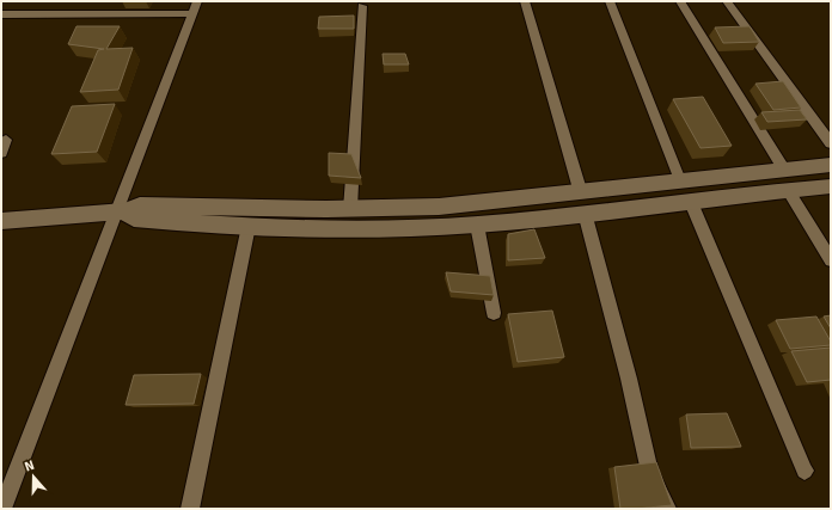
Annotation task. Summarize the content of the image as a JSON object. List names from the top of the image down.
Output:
{
  "north": "top"
}
